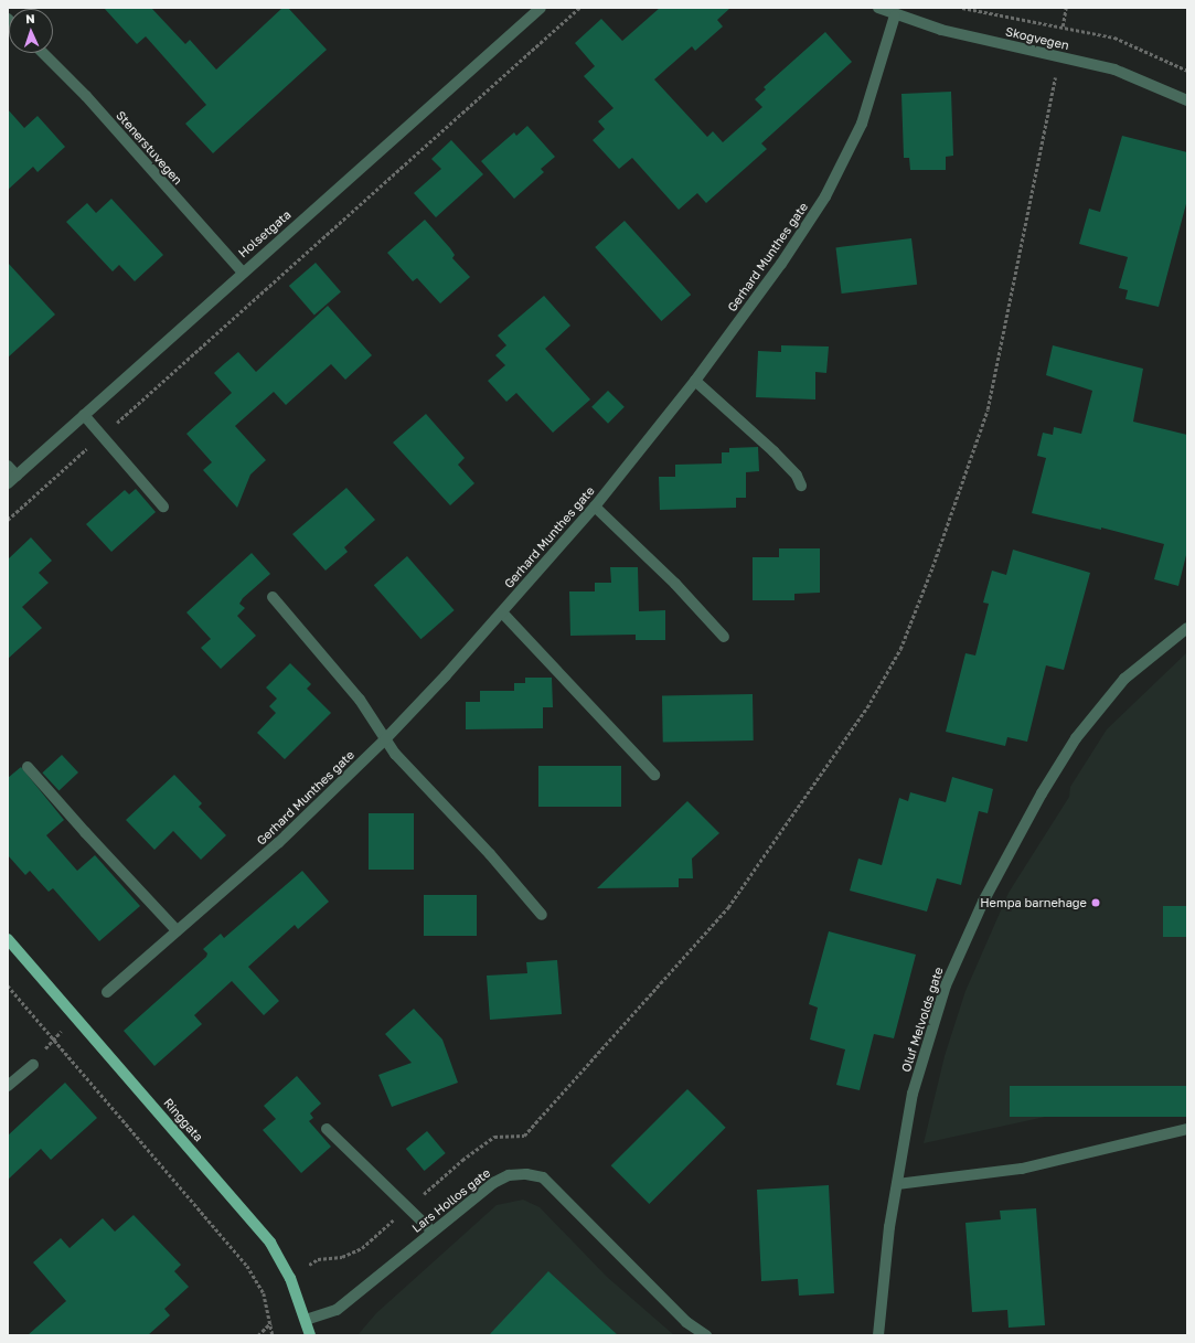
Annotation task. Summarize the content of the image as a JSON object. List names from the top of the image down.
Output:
{
  "streets": {
    "main road": ["Ringgata"],
    "street": [
      "Skogvegen",
      "Stenerstuvegen",
      "Holsetgata",
      "Gerhard Munthes gate",
      "Oluf Melvolds gate",
      "Lars Hollos gate"
    ]
  },
  "crossings": [
    ["Skogvegen", "Gerhard Munthes gate"],
    ["Stenerstuvegen", "Holsetgata"],
    ["Ringgata", "Lars Hollos gate"]
  ],
  "places": ["Hempa barnehage"],
  "north": "top"
}
